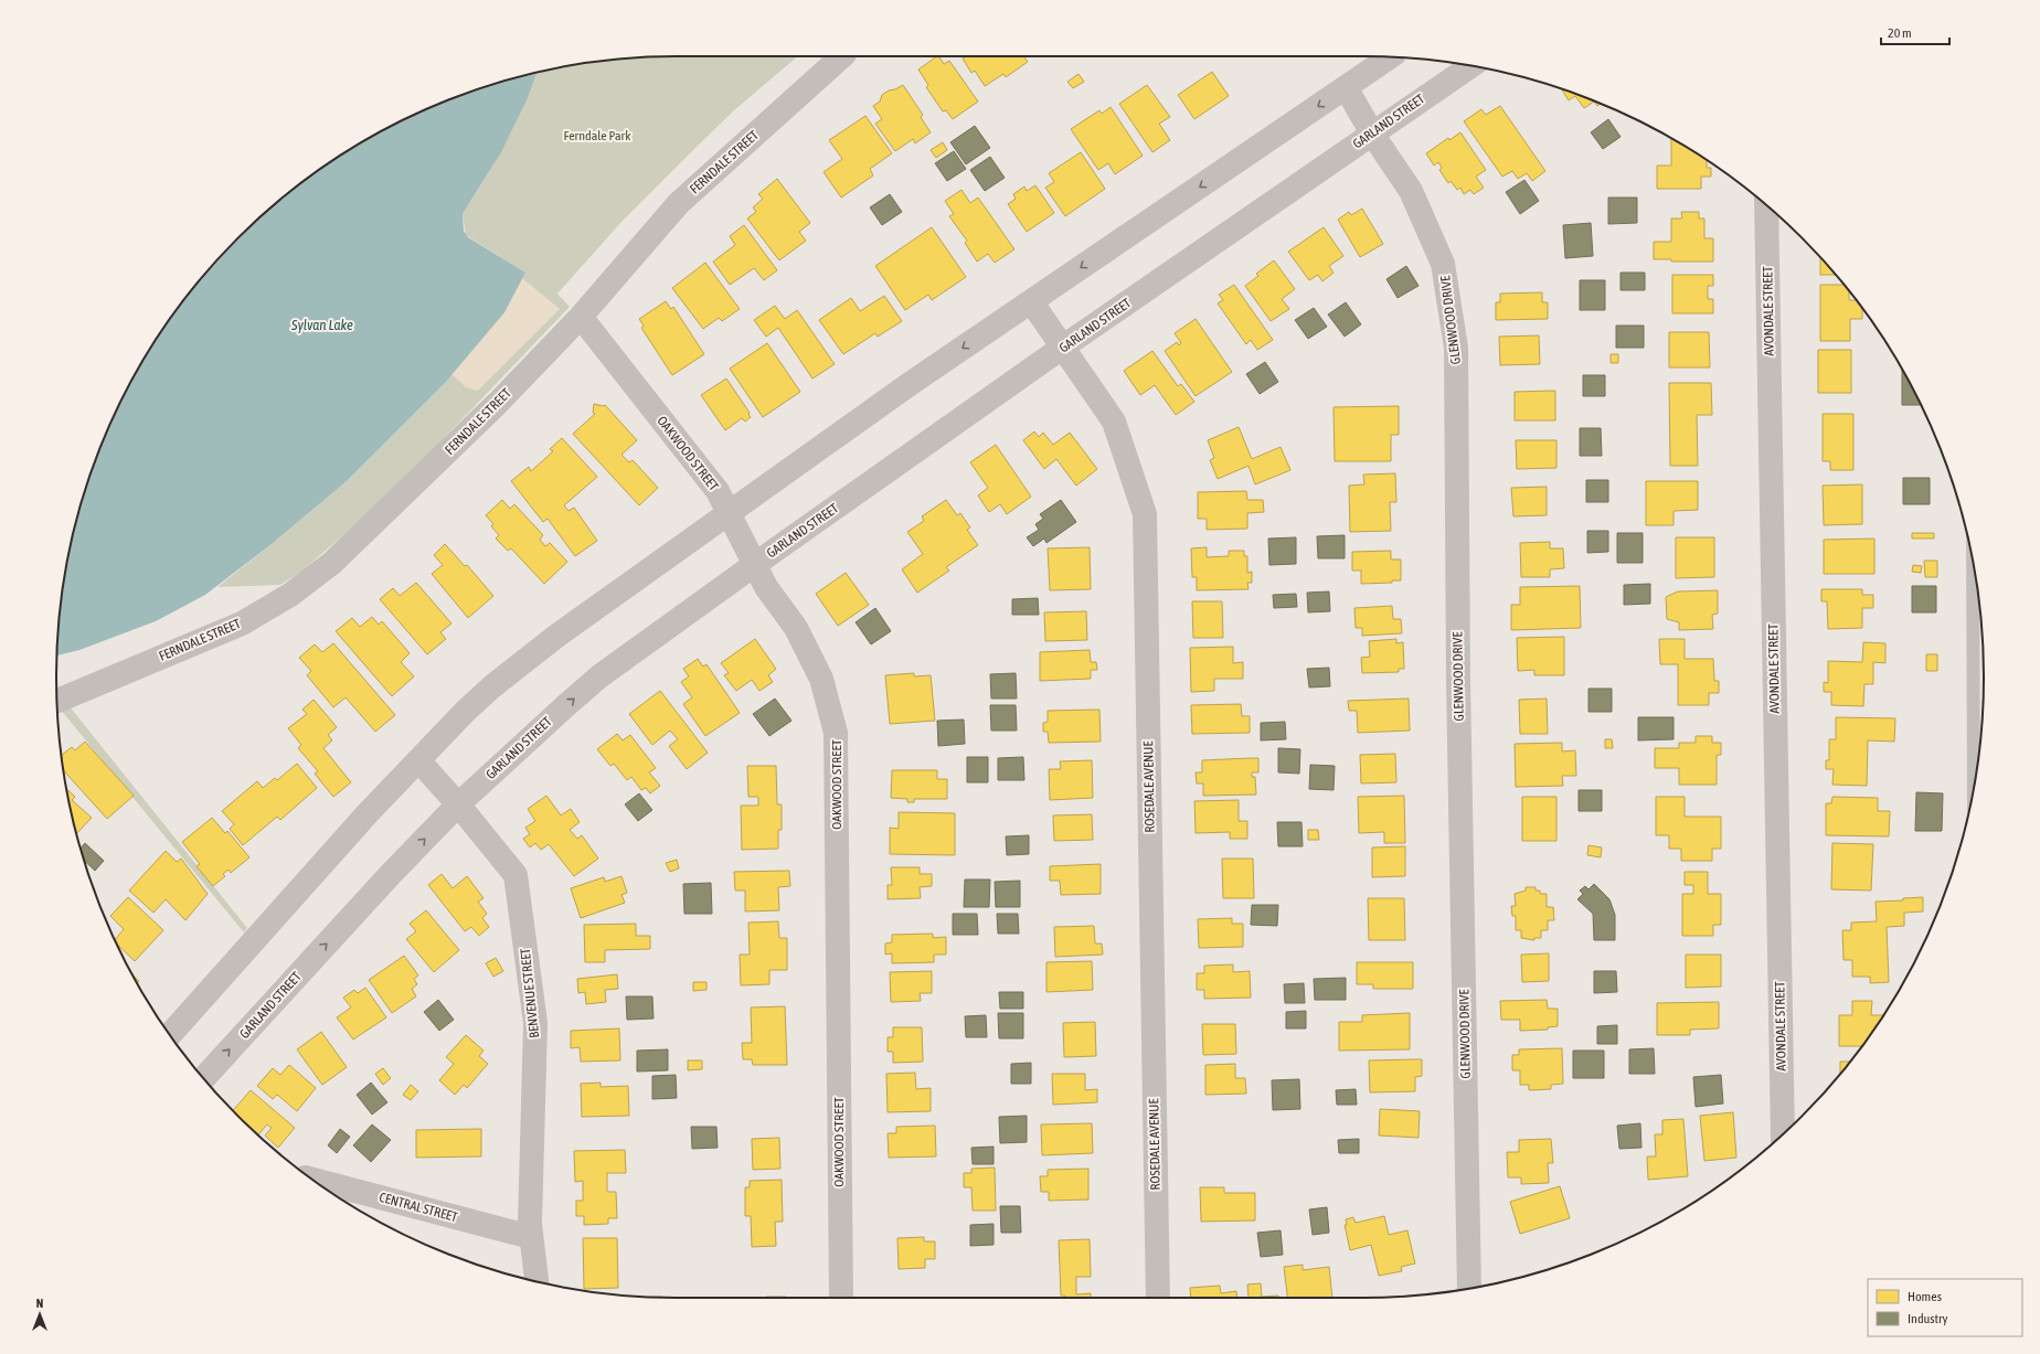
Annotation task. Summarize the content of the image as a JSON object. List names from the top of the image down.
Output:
{
  "streets": {
    "street": [
      "GARLAND STREET",
      "FERNDALE STREET",
      "AVONDALE STREET",
      "GLENWOOD DRIVE",
      "OAKWOOD STREET",
      "ROSEDALE AVENUE",
      "BENVENUE STREET",
      "CENTRAL STREET"
    ]
  },
  "crossings": [
    ["GARLAND STREET", "GLENWOOD DRIVE"],
    ["GARLAND STREET", "OAKWOOD STREET"],
    ["GARLAND STREET", "ROSEDALE AVENUE"],
    ["GARLAND STREET", "BENVENUE STREET"],
    ["FERNDALE STREET", "OAKWOOD STREET"],
    ["BENVENUE STREET", "CENTRAL STREET"]
  ],
  "water": ["Sylvan Lake"],
  "parks": ["Ferndale Park"],
  "legend": ["Homes", "Industry"],
  "scale_bar": "20 m",
  "north": "top"
}
